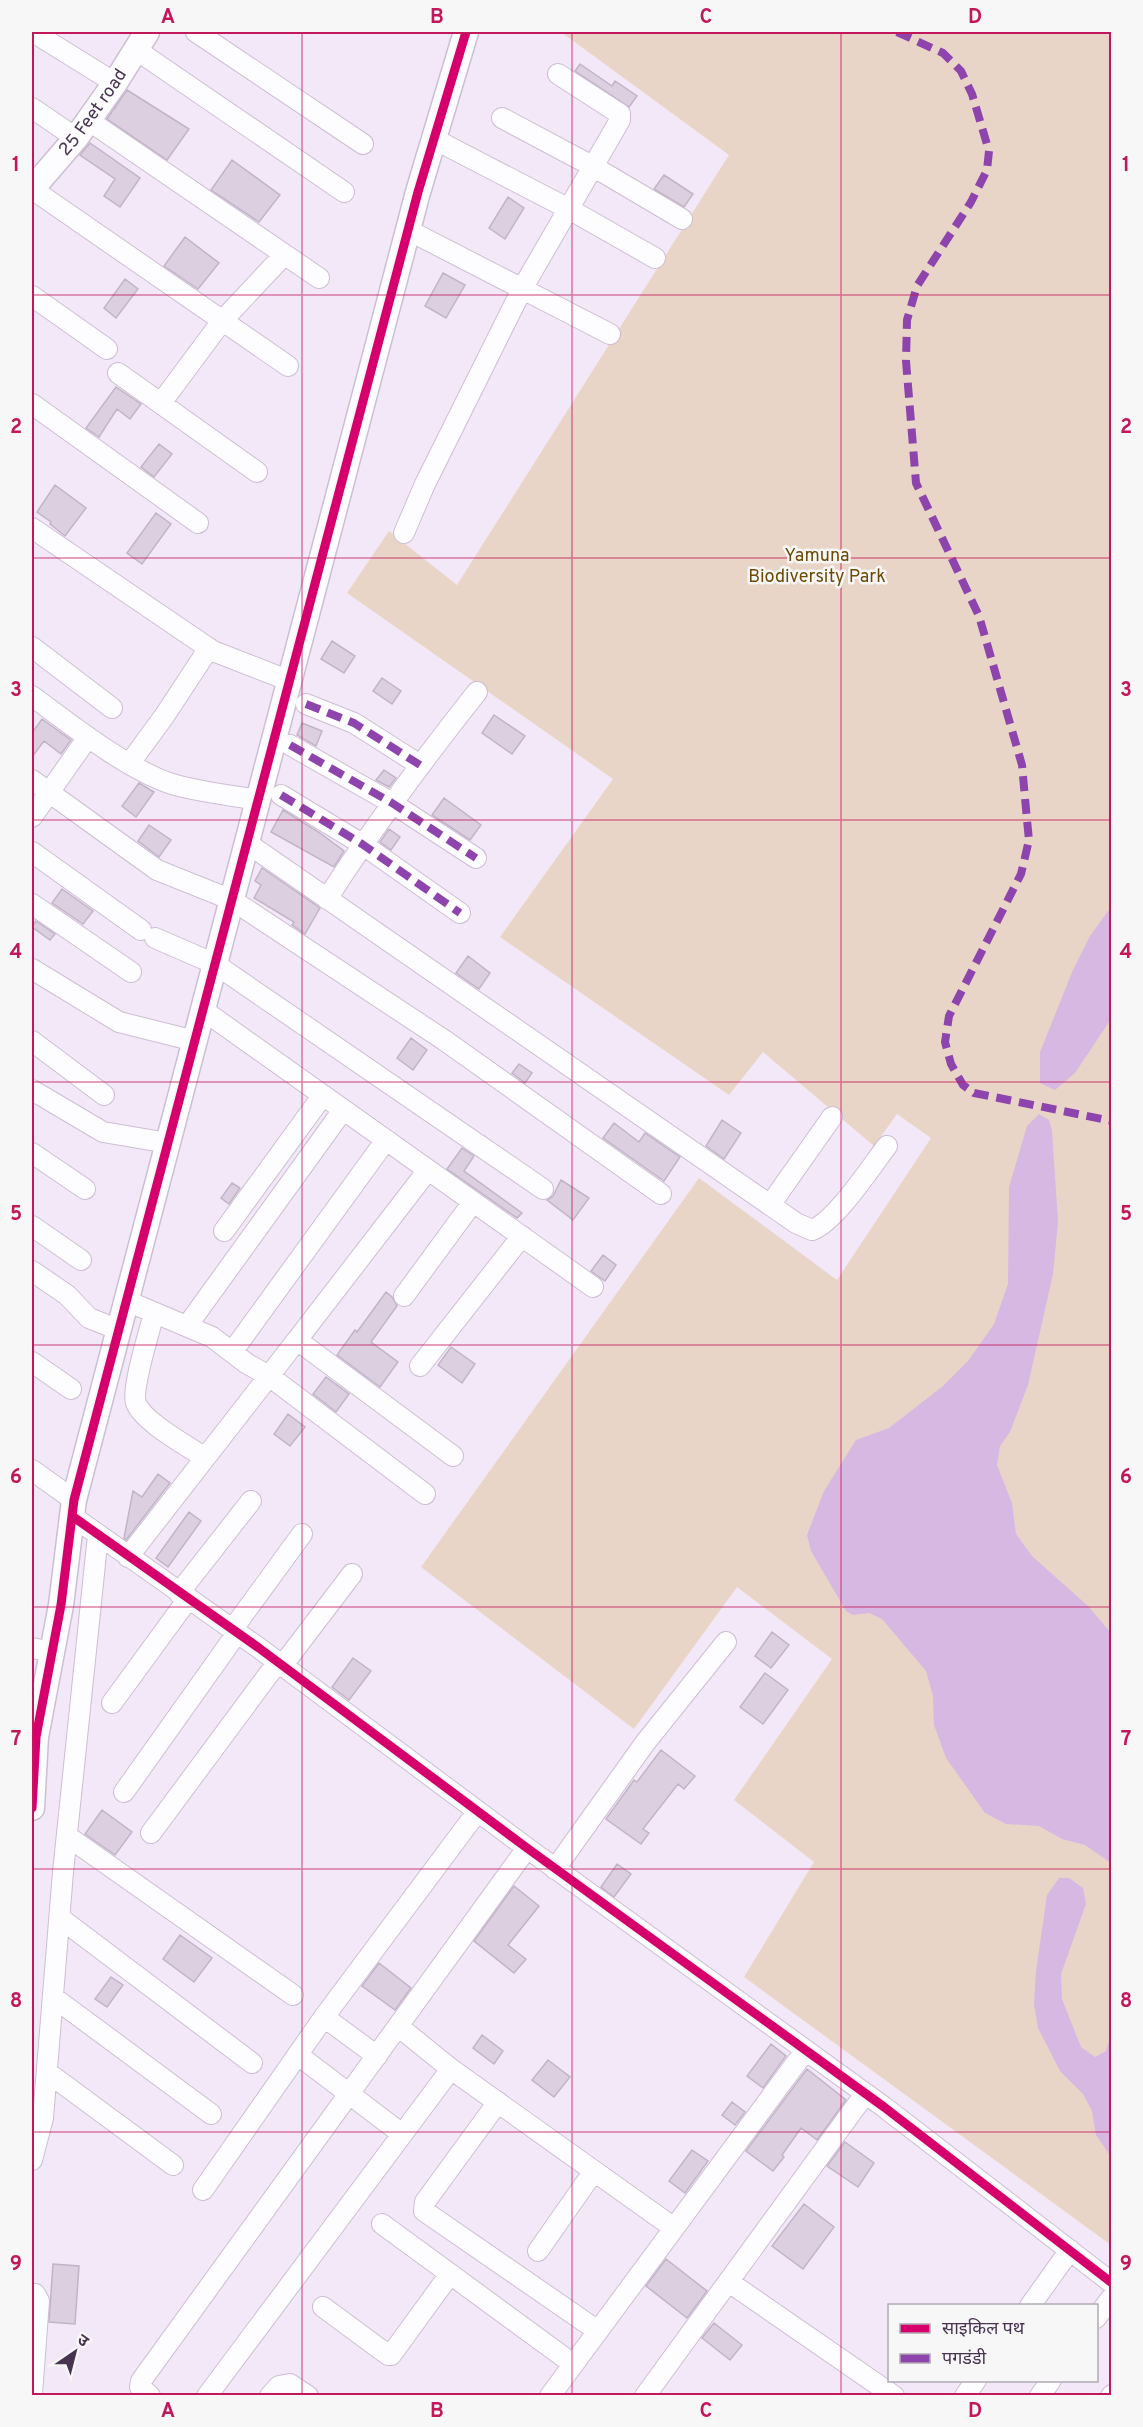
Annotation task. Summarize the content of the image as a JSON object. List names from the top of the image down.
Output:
{
  "streets": {
    "street": ["25 Feet road"]
  },
  "parks": ["Yamuna Biodiversity Park"],
  "legend": ["साइकिल पथ", "पगडंडी"],
  "north": "top right",
  "grid": {
    "columns": [
      "A",
      "B",
      "C",
      "D"
    ],
    "rows": [
      "1",
      "2",
      "3",
      "4",
      "5",
      "6",
      "7",
      "8",
      "9"
    ]
  }
}
